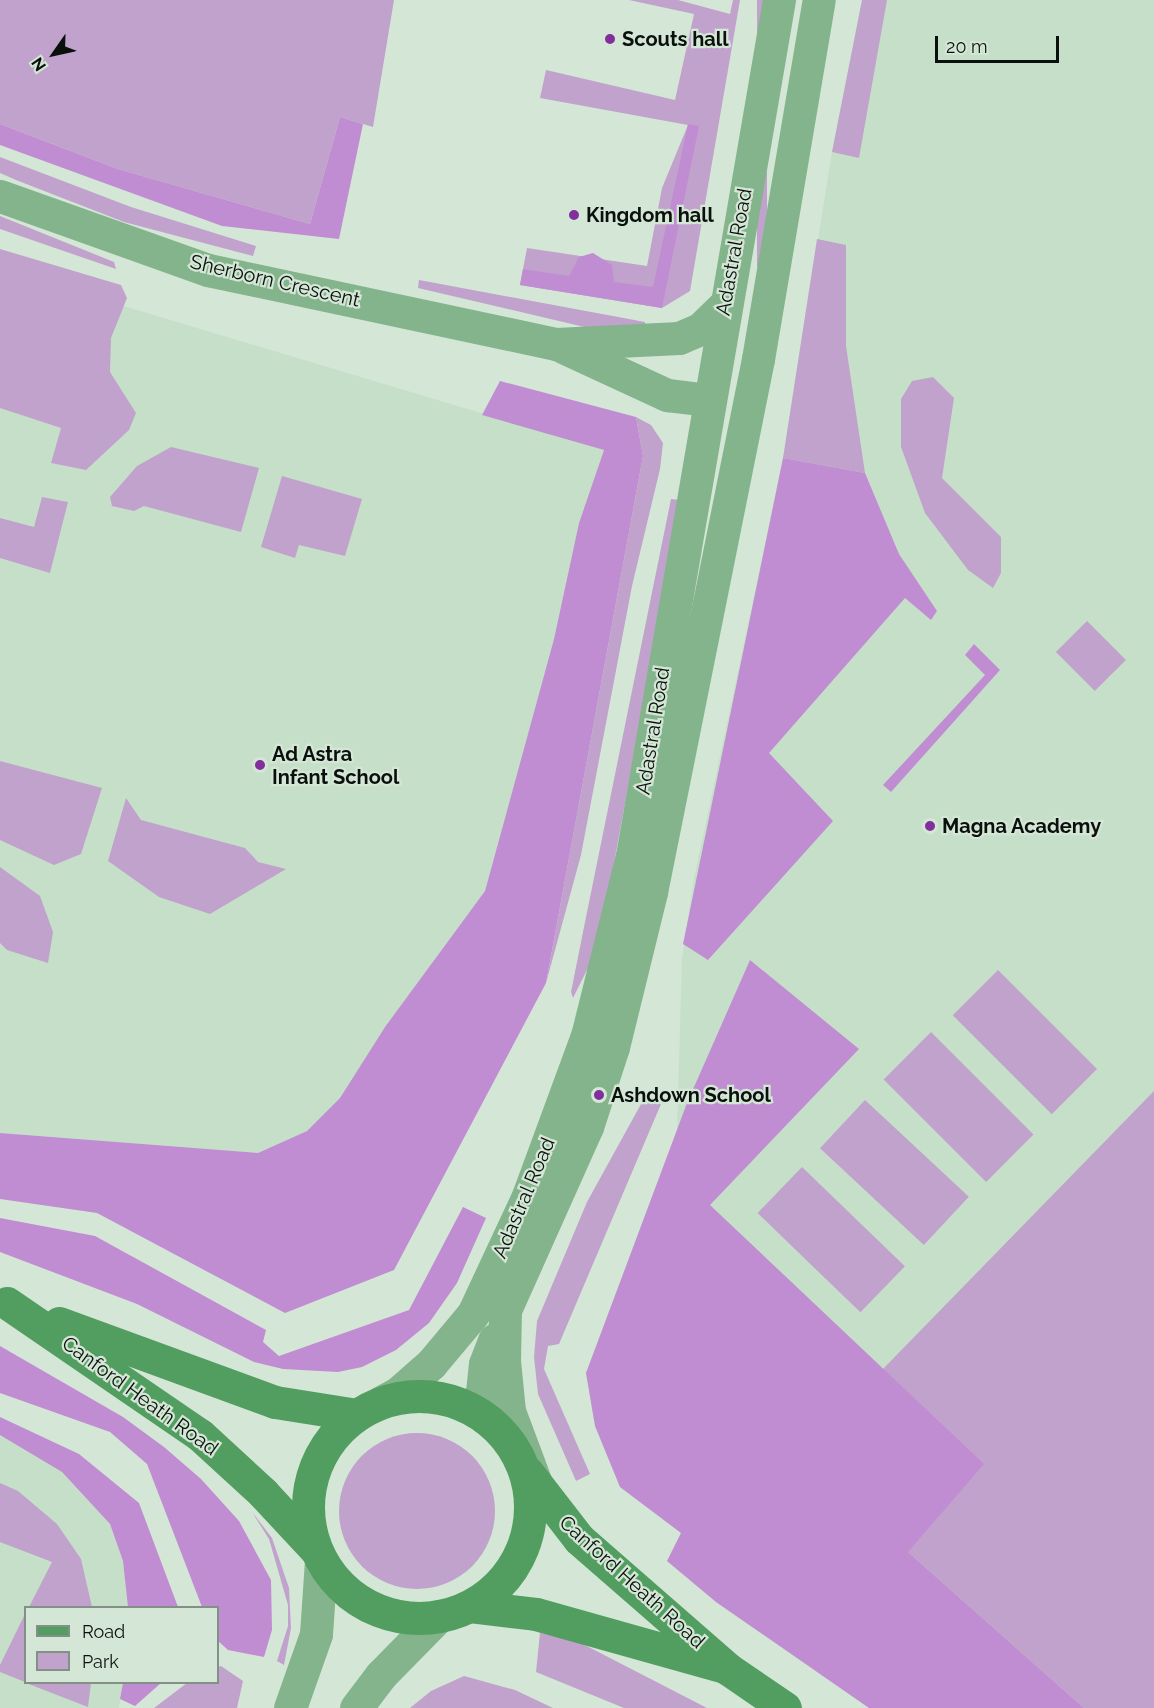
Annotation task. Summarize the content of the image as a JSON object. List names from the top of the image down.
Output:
{
  "streets": {
    "main road": ["Canford Heath Road"],
    "street": ["Adastral Road", "Sherborn Crescent"]
  },
  "crossings": [
    ["Adastral Road", "Sherborn Crescent"],
    ["Adastral Road", "Canford Heath Road"]
  ],
  "places": [
    "Scouts hall",
    "Kingdom hall",
    "Ad Astra Infant School",
    "Magna Academy",
    "Ashdown School"
  ],
  "legend": ["Road", "Park"],
  "scale_bar": "20 m",
  "north": "bottom left"
}
